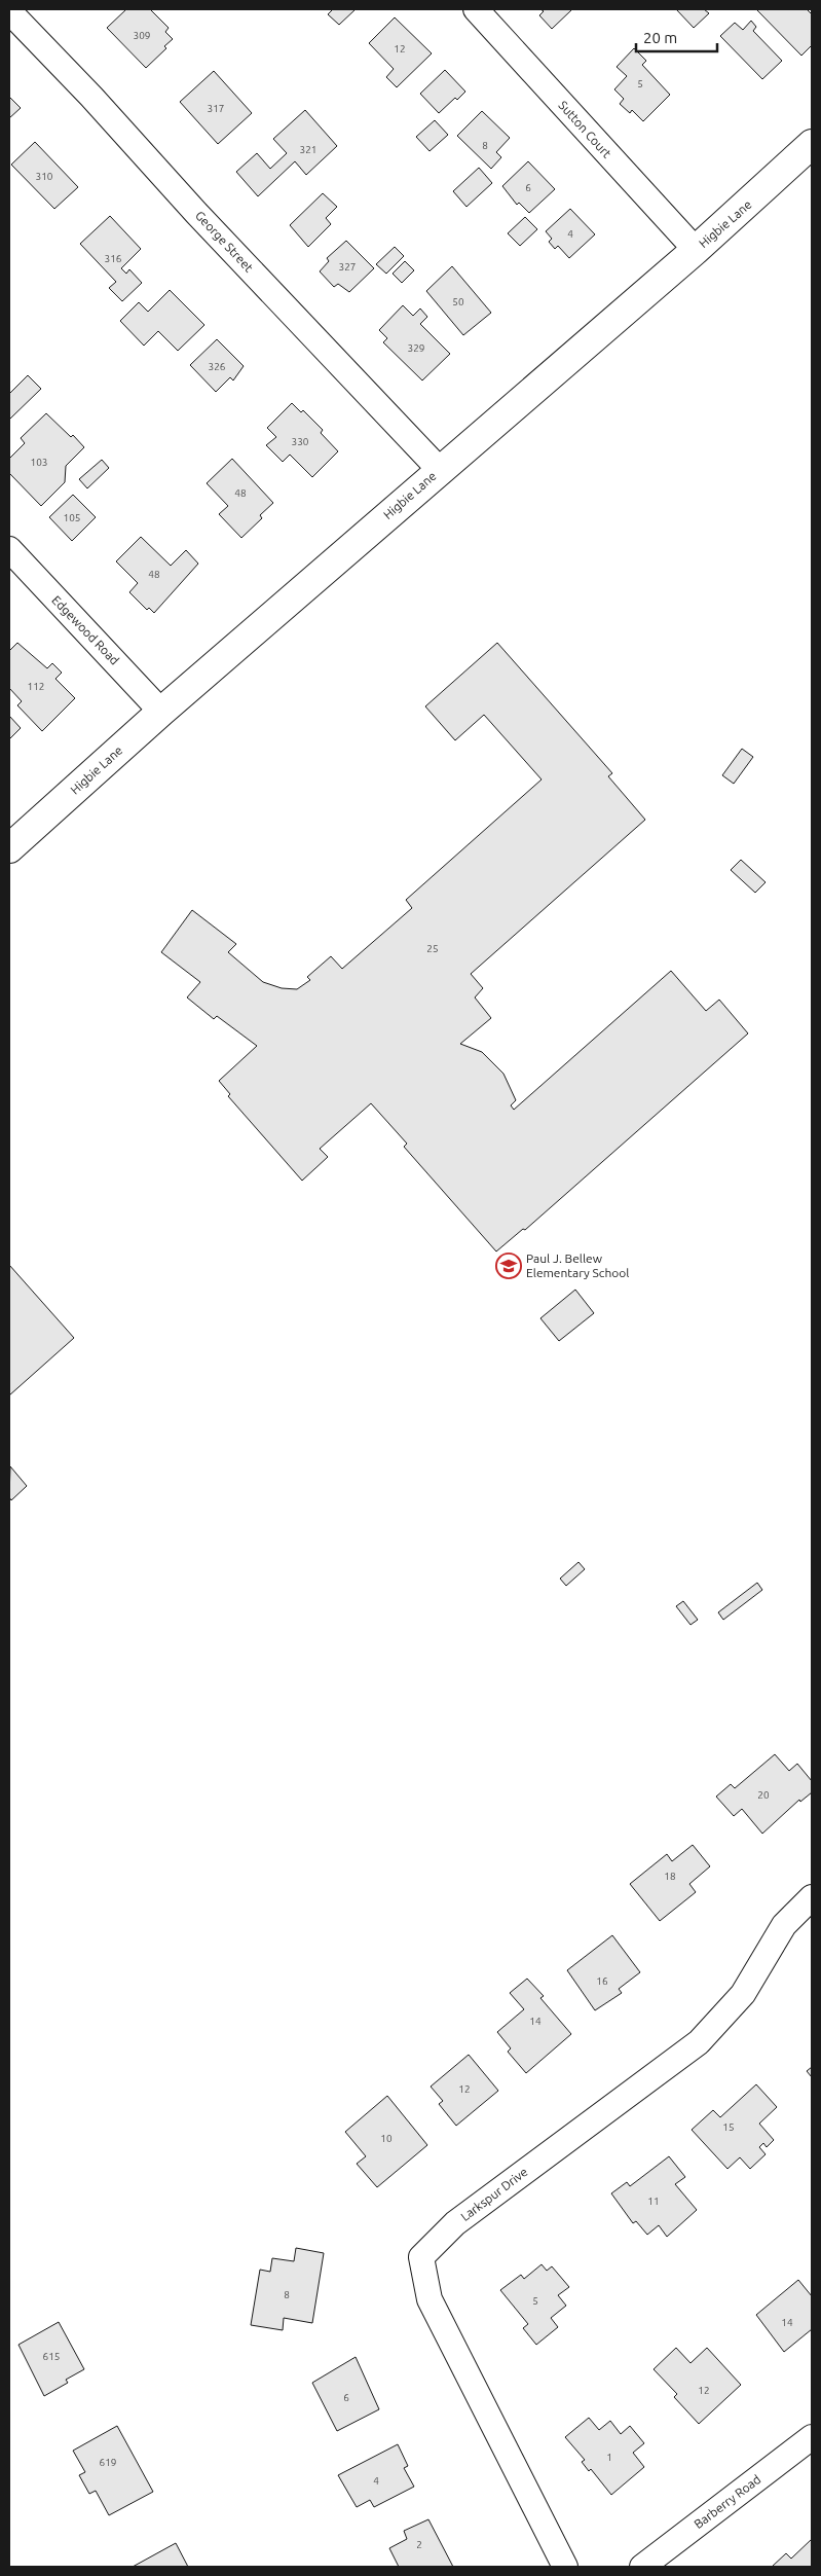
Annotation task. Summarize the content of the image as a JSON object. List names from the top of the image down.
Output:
{
  "streets": {
    "main road": ["Higbie Lane"],
    "street": [
      "Sutton Court",
      "George Street",
      "Edgewood Road",
      "Larkspur Drive",
      "Barberry Road"
    ]
  },
  "crossings": [
    ["Sutton Court", "Higbie Lane"],
    ["Higbie Lane", "George Street"],
    ["Higbie Lane", "Edgewood Road"]
  ],
  "places": {
    "school or university": ["Paul J. Bellew Elementary School"]
  },
  "house_numbers": [
    "309",
    "12",
    "5",
    "317",
    "8",
    "321",
    "310",
    "6",
    "4",
    "316",
    "327",
    "50",
    "329",
    "326",
    "330",
    "103",
    "48",
    "105",
    "48",
    "112",
    "25",
    "20",
    "18",
    "16",
    "14",
    "12",
    "15",
    "10",
    "11",
    "8",
    "5",
    "14",
    "615",
    "12",
    "6",
    "1",
    "619",
    "4",
    "2"
  ],
  "scale_bar": "20 m"
}
